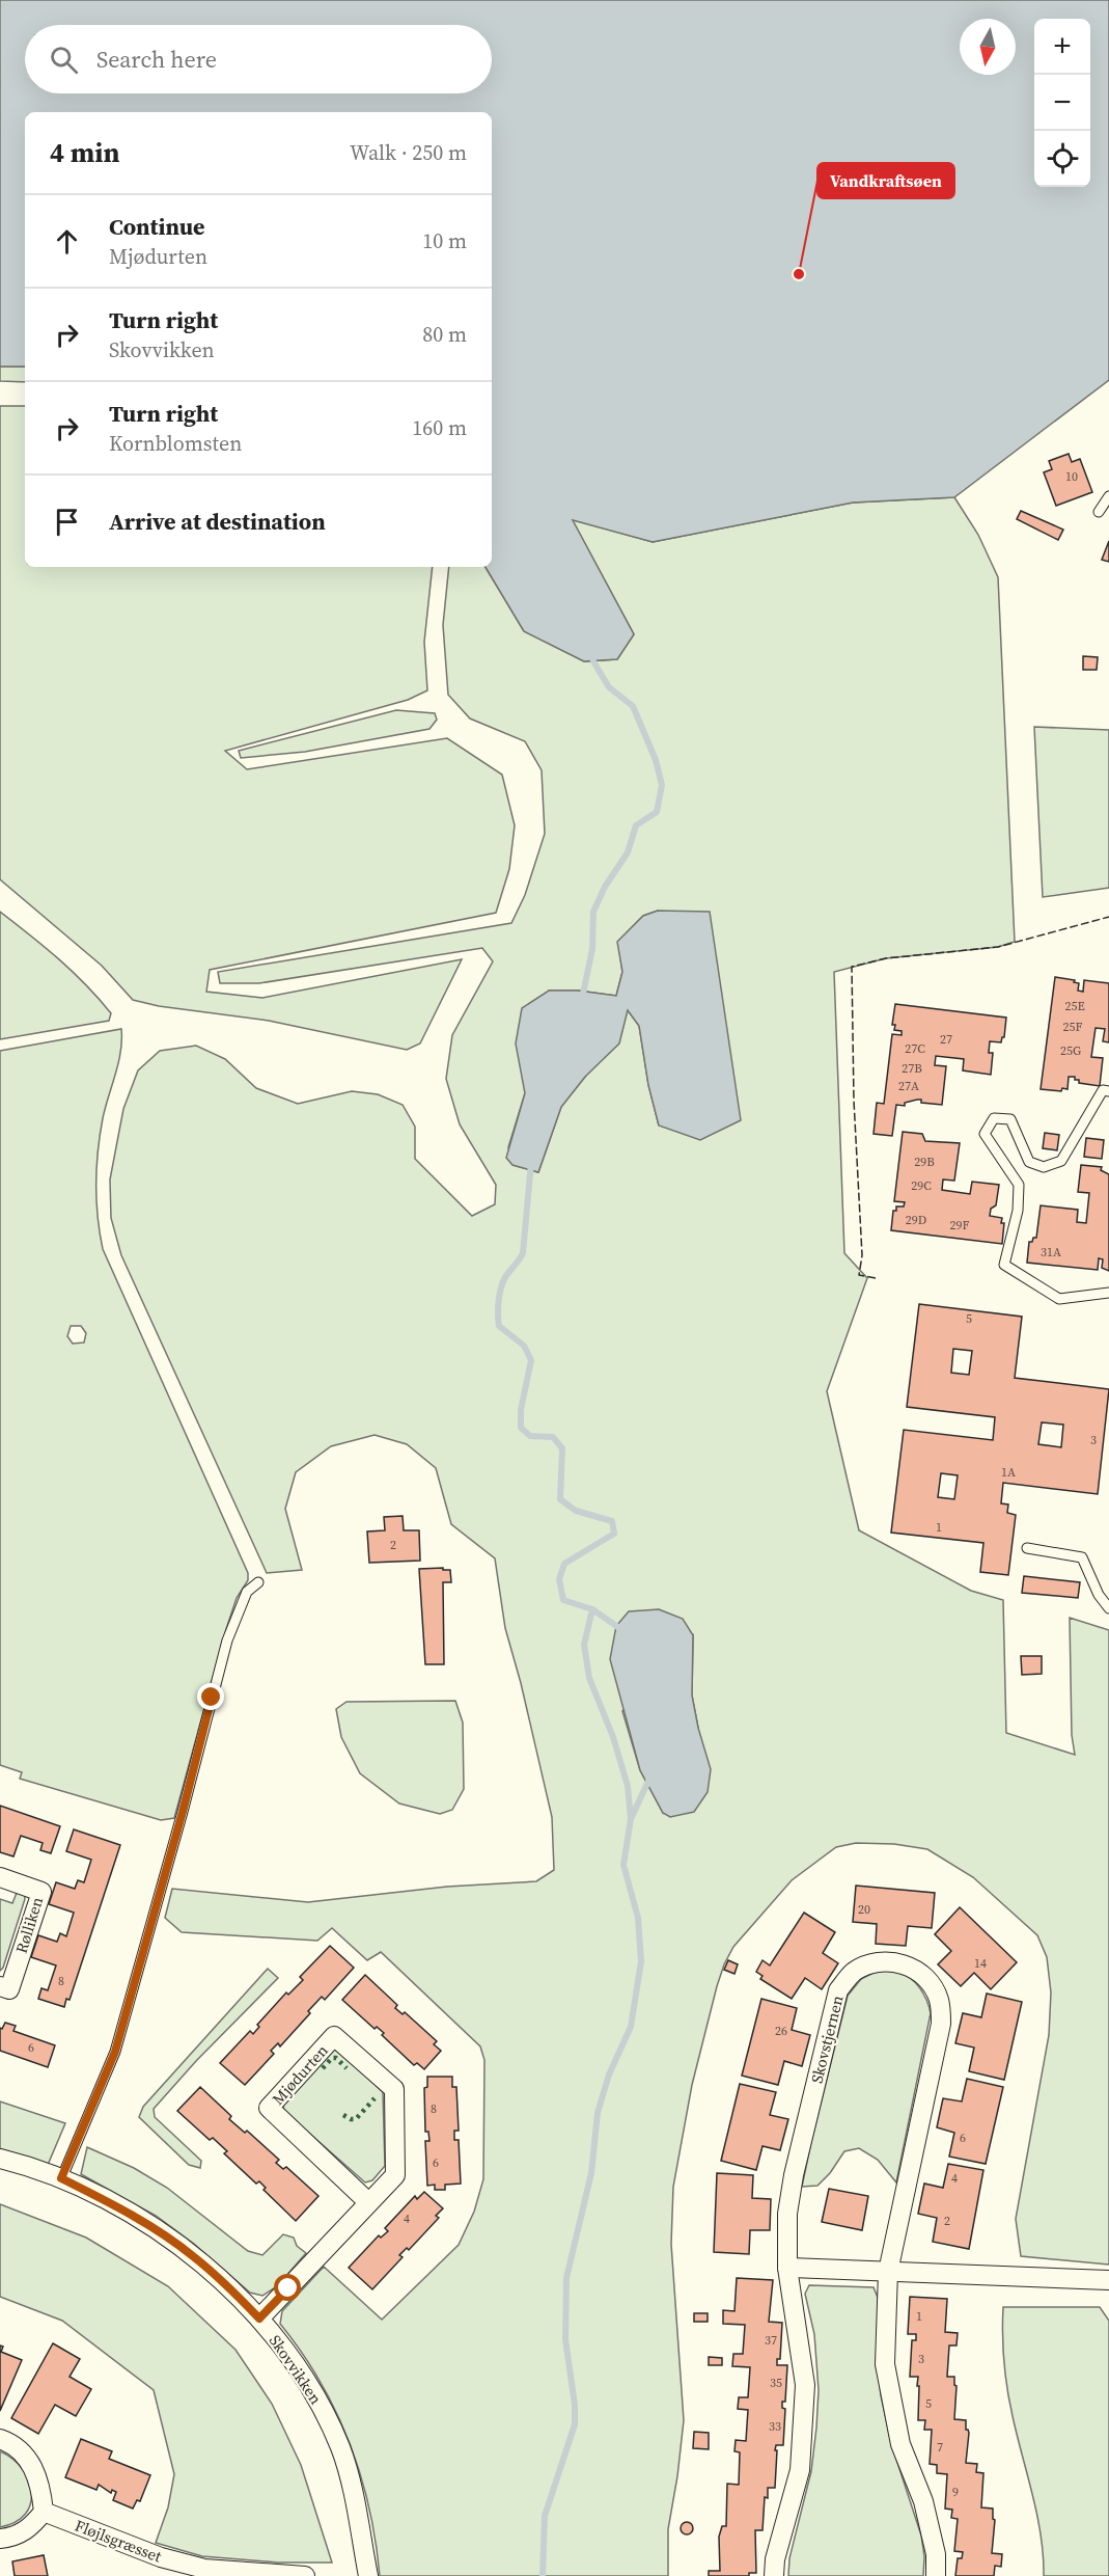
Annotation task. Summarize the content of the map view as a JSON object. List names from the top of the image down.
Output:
{
  "streets": {
    "street": [
      "Rølliken",
      "Skovstjernen",
      "Mjødurten",
      "Skovvikken",
      "Fløjlsgræsset"
    ]
  },
  "crossings": [
    ["Mjødurten", "Skovvikken"]
  ],
  "places": ["Vandkraftsøen"],
  "house_numbers": [
    "10",
    "25E",
    "25F",
    "27",
    "27C",
    "25G",
    "27B",
    "27A",
    "29B",
    "29C",
    "29D",
    "29F",
    "31A",
    "5",
    "3",
    "1A",
    "1",
    "2",
    "20",
    "14",
    "8",
    "26",
    "6",
    "8",
    "6",
    "6",
    "4",
    "4",
    "2",
    "1",
    "37",
    "3",
    "35",
    "5",
    "33",
    "7",
    "9"
  ],
  "north": "bottom",
  "page": {
    "map_buttons": ["+", "−"],
    "search": "Search here",
    "heading": ["4 min", "Walk · 250 m"],
    "list": [
      ["Continue", "Mjødurten", "10 m"],
      ["Turn right", "Skovvikken", "80 m"],
      ["Turn right", "Kornblomsten", "160 m"],
      "Arrive at destination"
    ]
  }
}
